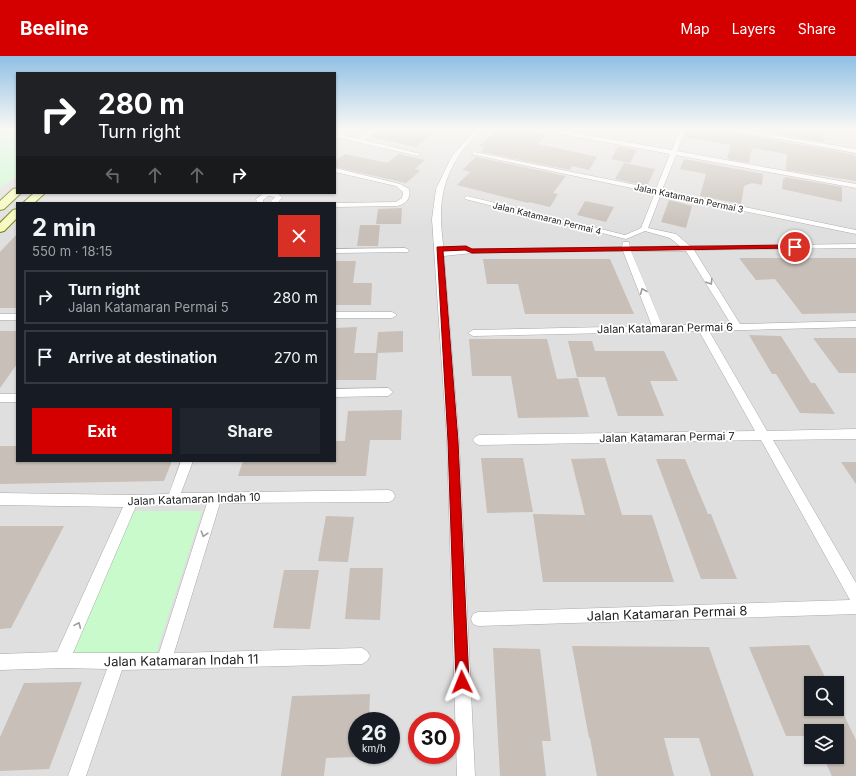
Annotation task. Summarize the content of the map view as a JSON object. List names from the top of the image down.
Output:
{
  "streets": {
    "street": [
      "Jalan Katamaran Permai 3",
      "Jalan Katamaran Permai 4",
      "Jalan Katamaran Permai 6",
      "Jalan Katamaran Permai 7",
      "Jalan Katamaran Indah 10",
      "Jalan Katamaran Permai 8",
      "Jalan Katamaran Indah 11"
    ]
  },
  "page": {
    "header": "Beeline",
    "nav": ["Map", "Layers", "Share"],
    "turn": ["280 m", "Turn right"],
    "heading": ["2 min", "550 m · 18:15"],
    "list": [
      {
        "name": "Turn right",
        "note": "Jalan Katamaran Permai 5",
        "value": "280 m"
      },
      {
        "name": "Arrive at destination",
        "value": "270 m"
      }
    ],
    "buttons": ["Exit", "Share"],
    "speed": "26 km/h",
    "limit": "30"
  }
}
